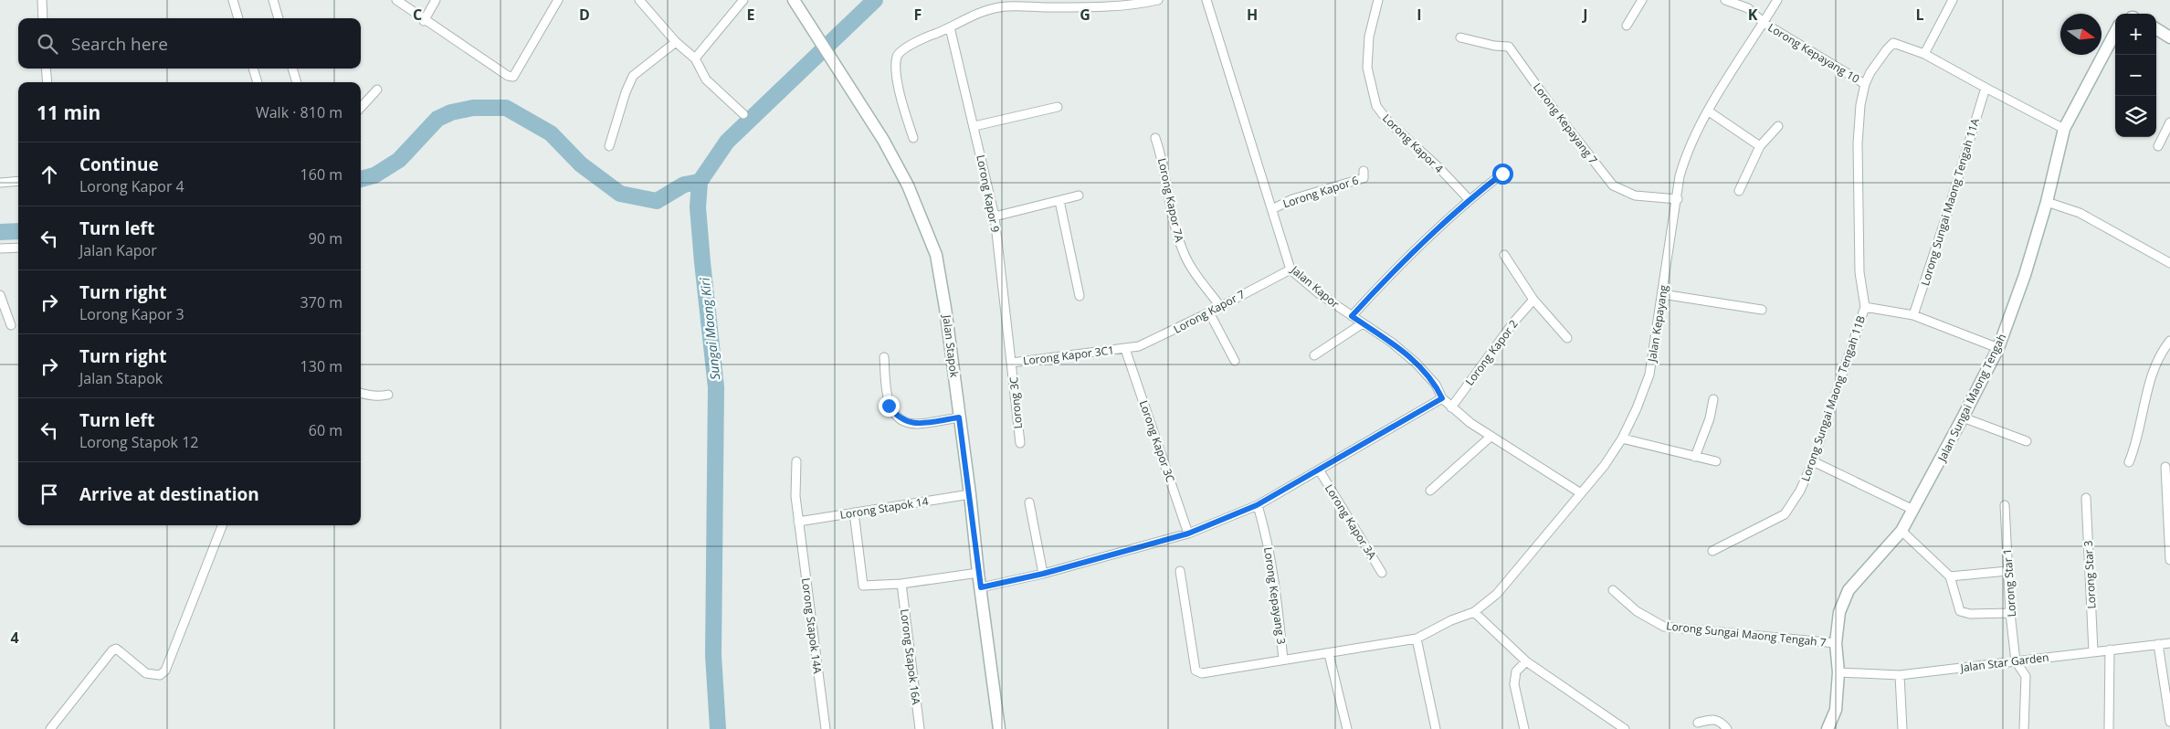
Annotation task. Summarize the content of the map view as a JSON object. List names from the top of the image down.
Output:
{
  "streets": {
    "street": [
      "Lorong Kepayang 10",
      "Lorong Kepayang 7",
      "Lorong Kapor 4",
      "Lorong Kapor 6",
      "Lorong Kapor 9",
      "Lorong Kapor 7A",
      "Lorong Sungai Maong Tengah 11A",
      "Jalan Kapor",
      "Lorong Kapor 7",
      "Jalan Kepayang",
      "Jalan Stapok",
      "Lorong Kapor 2",
      "Lorong Kapor 3C1",
      "Jalan Sungai Maong Tengah",
      "Lorong Sungai Maong Tengah 11B",
      "Lorong 3C",
      "Lorong Kapor 3C",
      "Lorong Stapok 14",
      "Lorong Kapor 3A",
      "Lorong Star 3",
      "Lorong Star 1",
      "Lorong Kepayang 3",
      "Lorong Stapok 14A",
      "Lorong Sungai Maong Tengah 7",
      "Lorong Stapok 16A",
      "Jalan Star Garden"
    ]
  },
  "crossings": [
    ["Lorong Kepayang 10", "Jalan Kepayang"],
    ["Lorong Kepayang 10", "Lorong Sungai Maong Tengah 11B"],
    ["Lorong Kepayang 7", "Jalan Kepayang"],
    ["Lorong Kapor 6", "Jalan Kapor"],
    ["Lorong Kapor 9", "Lorong Kapor 3C1"],
    ["Lorong Kapor 9", "Lorong 3C"],
    ["Lorong Kapor 7A", "Lorong Kapor 7"],
    ["Jalan Kapor", "Lorong Kapor 7"],
    ["Jalan Kapor", "Jalan Kepayang"],
    ["Jalan Kapor", "Lorong Kapor 2"],
    ["Lorong Kapor 7", "Lorong Kapor 3C1"],
    ["Lorong Kapor 7", "Lorong Kapor 3C"],
    ["Jalan Stapok", "Lorong Stapok 14"],
    ["Lorong Kapor 3C1", "Lorong 3C"],
    ["Lorong Kapor 3C1", "Lorong Kapor 3C"],
    ["Jalan Sungai Maong Tengah", "Lorong Sungai Maong Tengah 7"],
    ["Jalan Sungai Maong Tengah", "Jalan Star Garden"],
    ["Lorong Stapok 14", "Lorong Stapok 14A"],
    ["Lorong Star 3", "Jalan Star Garden"],
    ["Lorong Star 1", "Jalan Star Garden"]
  ],
  "water": ["Sungai Maong Kiri"],
  "north": "right",
  "page": {
    "map_buttons": ["+", "−"],
    "search": "Search here",
    "heading": ["11 min", "Walk · 810 m"],
    "list": [
      ["Continue", "Lorong Kapor 4", "160 m"],
      ["Turn left", "Jalan Kapor", "90 m"],
      ["Turn right", "Lorong Kapor 3", "370 m"],
      ["Turn right", "Jalan Stapok", "130 m"],
      ["Turn left", "Lorong Stapok 12", "60 m"],
      "Arrive at destination"
    ]
  },
  "grid": {
    "columns": [
      "C",
      "D",
      "E",
      "F",
      "G",
      "H",
      "I",
      "J",
      "K",
      "L"
    ],
    "rows": ["4"]
  }
}
